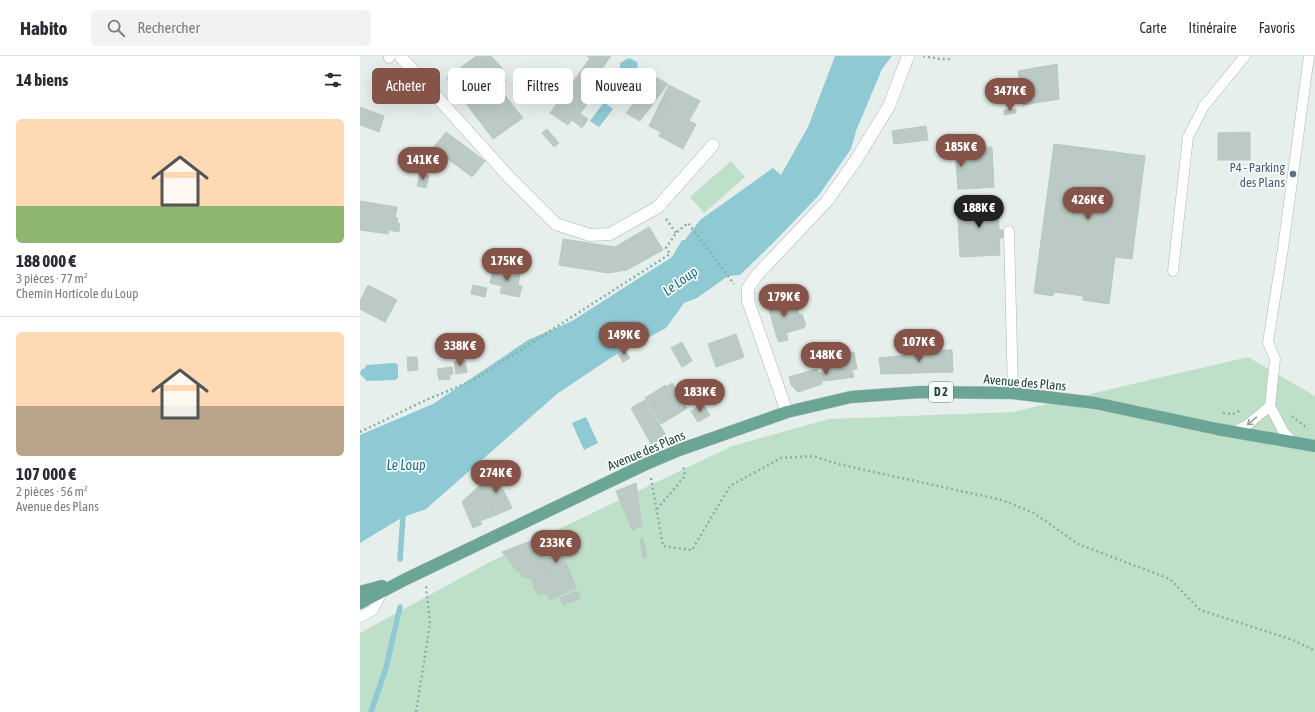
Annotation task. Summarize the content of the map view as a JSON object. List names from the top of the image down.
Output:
{
  "streets": {
    "main road": ["Avenue des Plans", "D 2"]
  },
  "water": ["Le Loup"],
  "places": ["P4 - Parking des Plans"],
  "page": {
    "header": "Habito",
    "search": "Rechercher",
    "nav": ["Carte", "Itinéraire", "Favoris"],
    "heading": "14 biens",
    "chip": [
      "Acheter",
      "Louer",
      "Filtres",
      "Nouveau"
    ],
    "price": [
      "347K €",
      "185K €",
      "141K €",
      "426K €",
      "188K €",
      "175K €",
      "179K €",
      "149K €",
      "107K €",
      "338K €",
      "148K €",
      "183K €",
      "274K €",
      "233K €"
    ],
    "list": [
      {
        "name": "188 000 €",
        "note": "3 pièces · 77 m² · Chemin Horticole du Loup"
      },
      {
        "name": "107 000 €",
        "note": "2 pièces · 56 m² · Avenue des Plans"
      }
    ]
  }
}
